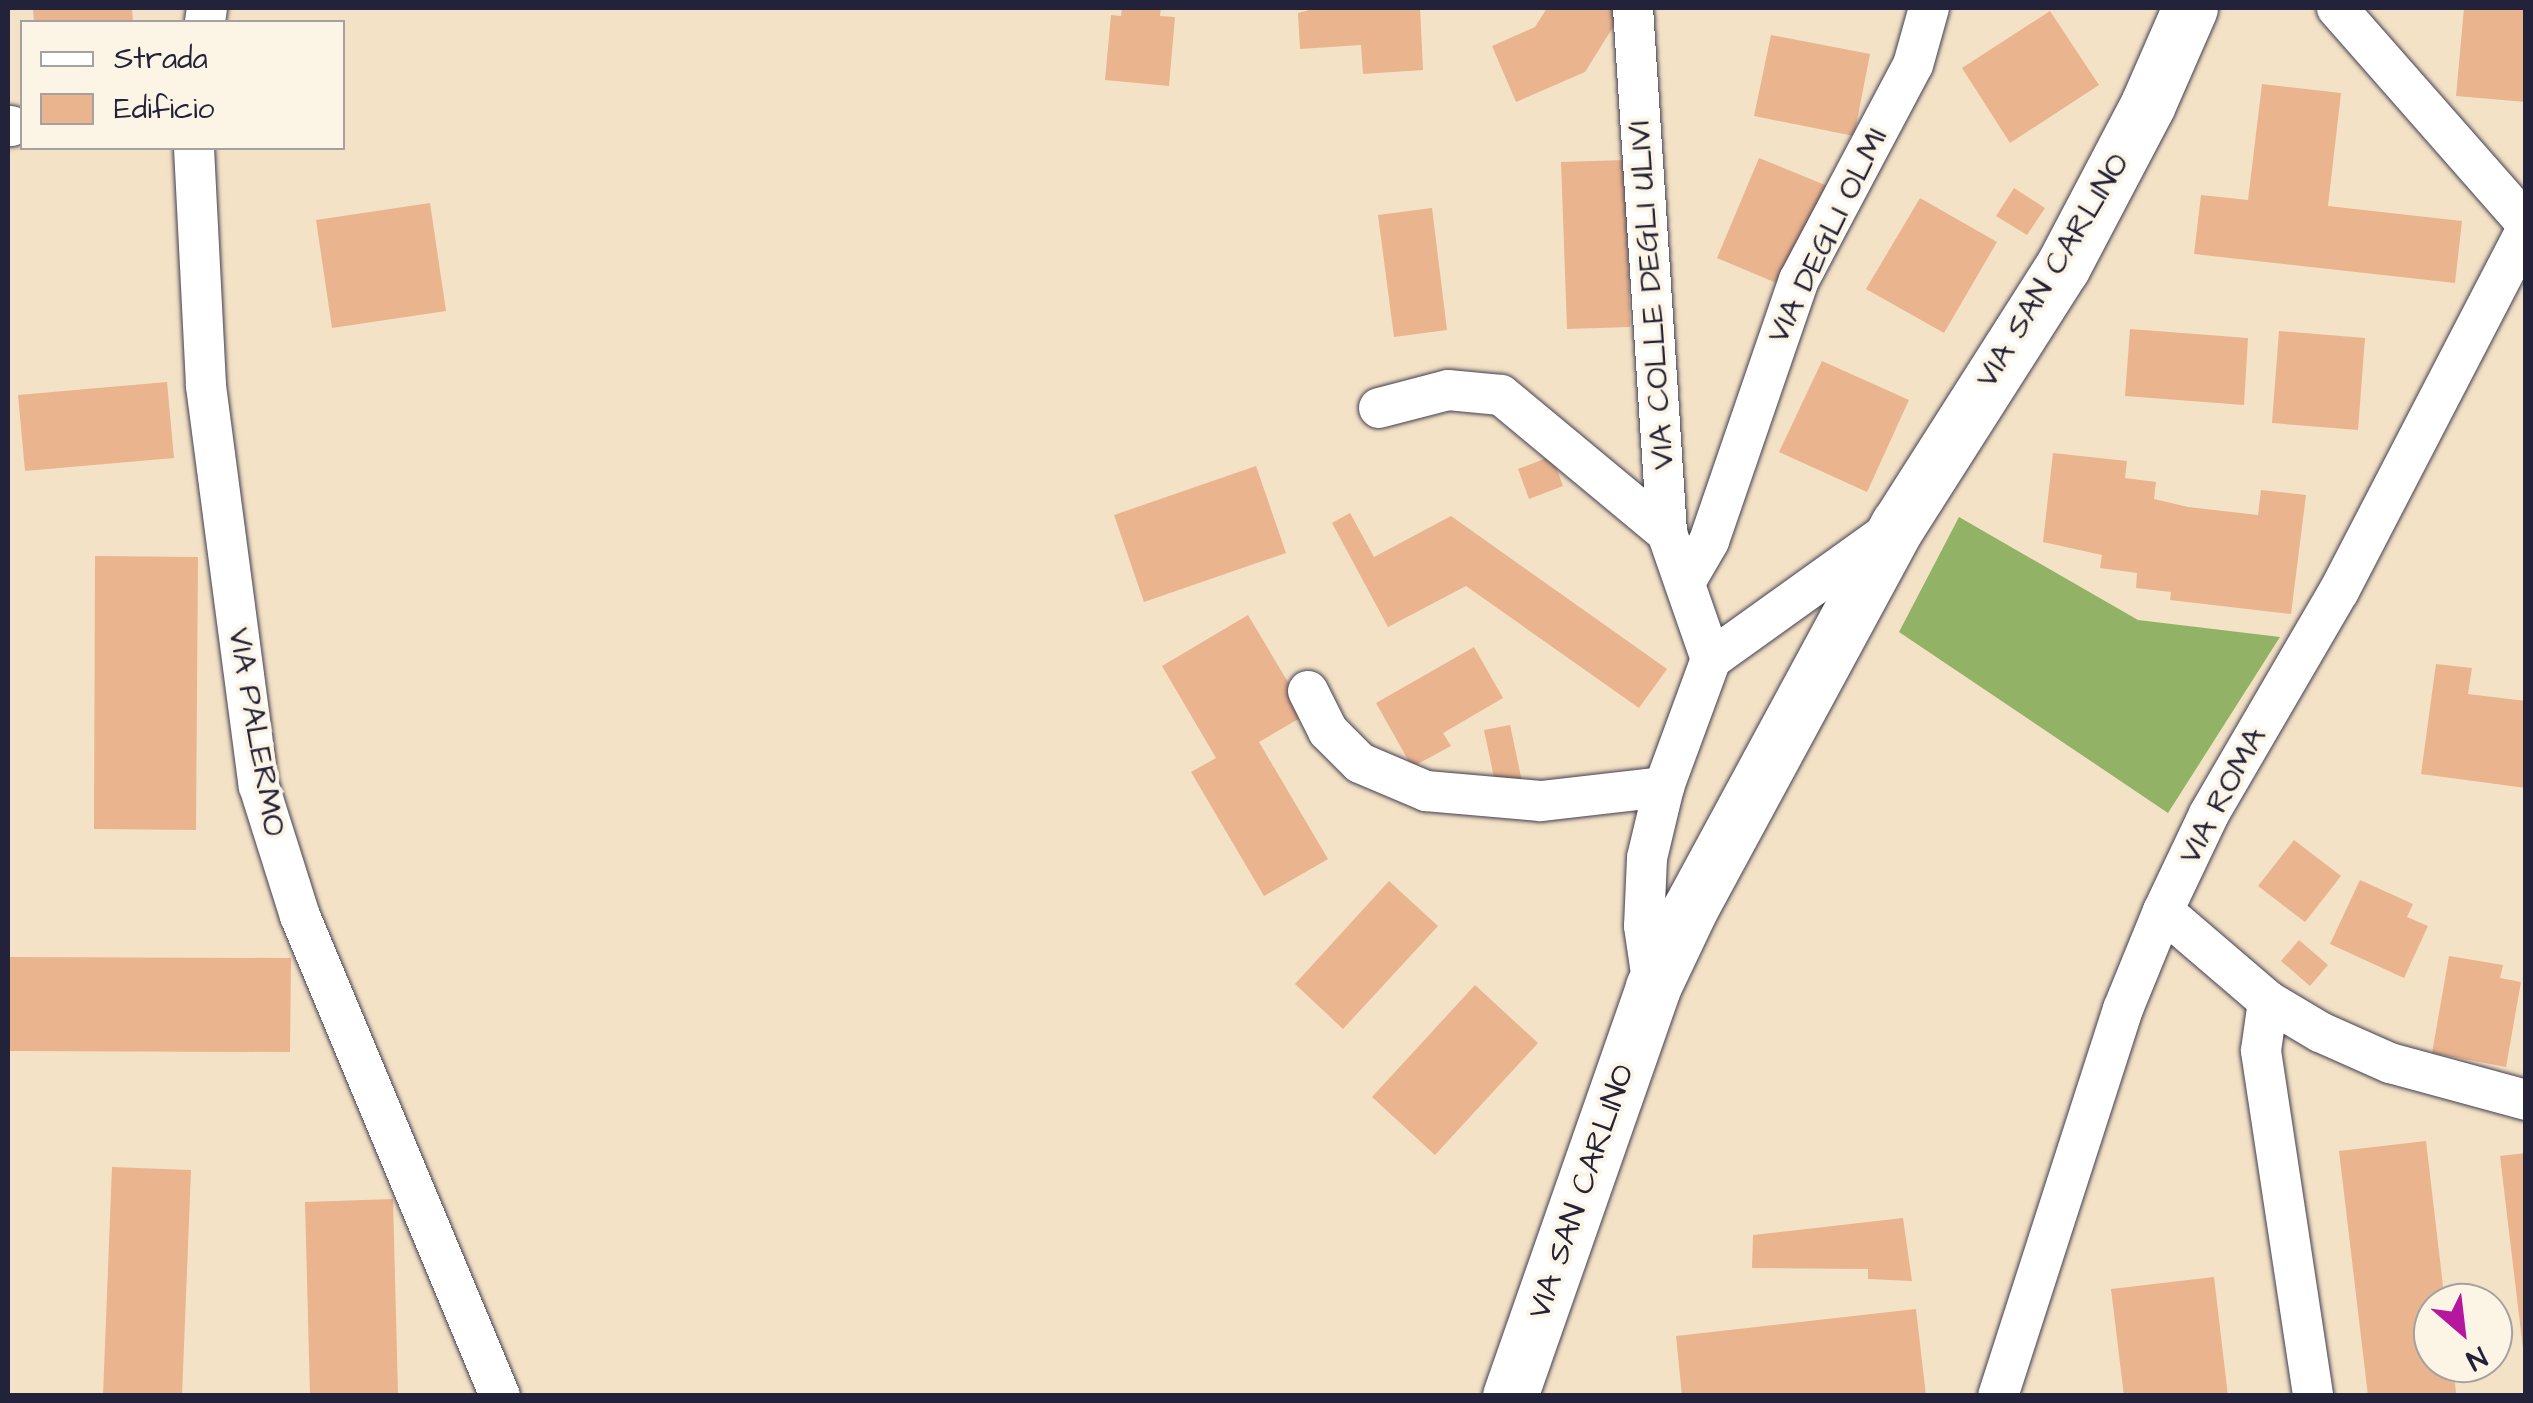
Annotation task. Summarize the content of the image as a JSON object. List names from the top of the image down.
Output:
{
  "streets": {
    "street": [
      "VIA DEGLI OLMI",
      "VIA SAN CARLINO",
      "VIA COLLE DEGLI ULIVI",
      "VIA PALERMO",
      "VIA ROMA"
    ]
  },
  "crossings": [
    ["VIA DEGLI OLMI", "VIA COLLE DEGLI ULIVI"]
  ],
  "legend": ["Strada", "Edificio"],
  "north": "bottom right"
}
